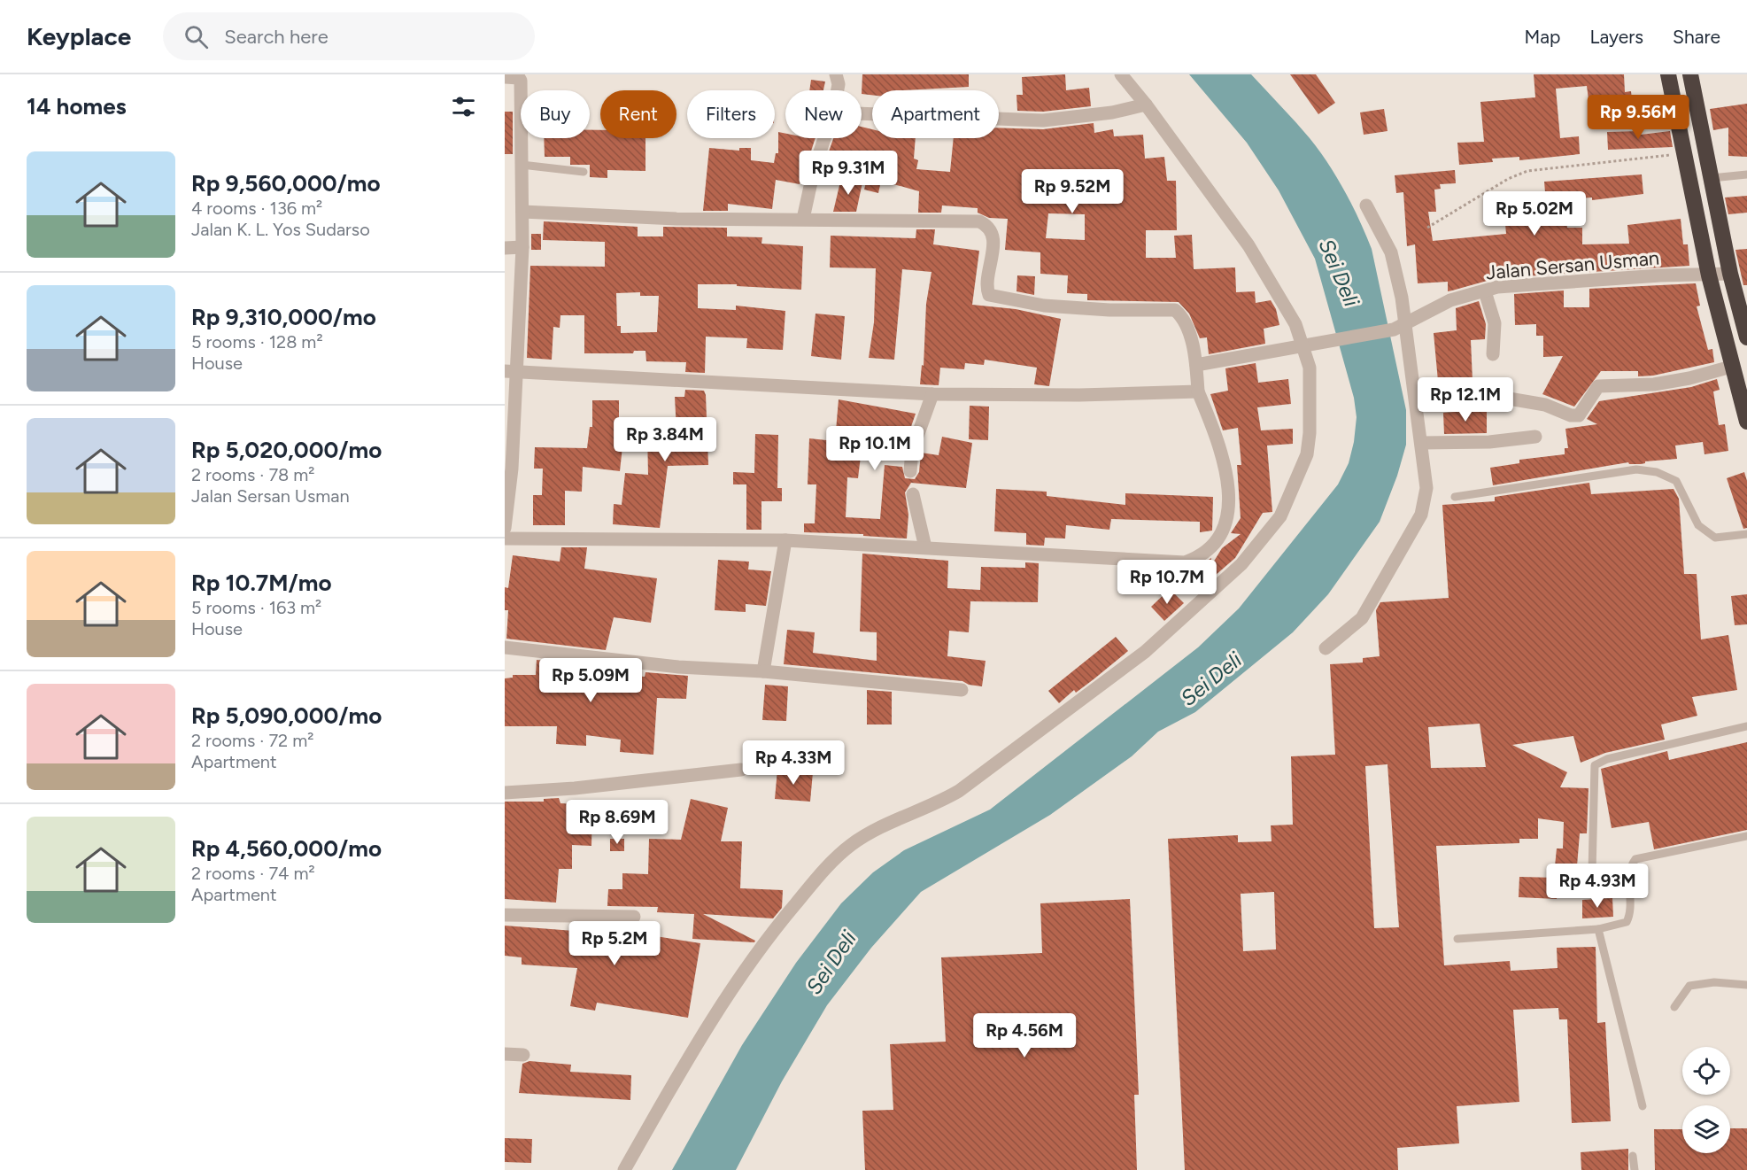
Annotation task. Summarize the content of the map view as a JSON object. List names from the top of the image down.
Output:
{
  "streets": {
    "street": ["Jalan Sersan Usman"]
  },
  "water": ["Sei Deli"],
  "page": {
    "header": "Keyplace",
    "search": "Search here",
    "nav": ["Map", "Layers", "Share"],
    "heading": "14 homes",
    "chip": [
      "Buy",
      "Rent",
      "Filters",
      "New",
      "Apartment"
    ],
    "price": [
      "Rp 9.56M",
      "Rp 9.31M",
      "Rp 9.52M",
      "Rp 5.02M",
      "Rp 12.1M",
      "Rp 3.84M",
      "Rp 10.1M",
      "Rp 10.7M",
      "Rp 5.09M",
      "Rp 4.33M",
      "Rp 8.69M",
      "Rp 4.93M",
      "Rp 5.2M",
      "Rp 4.56M"
    ],
    "list": [
      {
        "name": "Rp 9,560,000/mo",
        "note": "4 rooms · 136 m² · Jalan K. L. Yos Sudarso"
      },
      {
        "name": "Rp 9,310,000/mo",
        "note": "5 rooms · 128 m² · House"
      },
      {
        "name": "Rp 5,020,000/mo",
        "note": "2 rooms · 78 m² · Jalan Sersan Usman"
      },
      {
        "name": "Rp 10.7M/mo",
        "note": "5 rooms · 163 m² · House"
      },
      {
        "name": "Rp 5,090,000/mo",
        "note": "2 rooms · 72 m² · Apartment"
      },
      {
        "name": "Rp 4,560,000/mo",
        "note": "2 rooms · 74 m² · Apartment"
      }
    ]
  }
}
